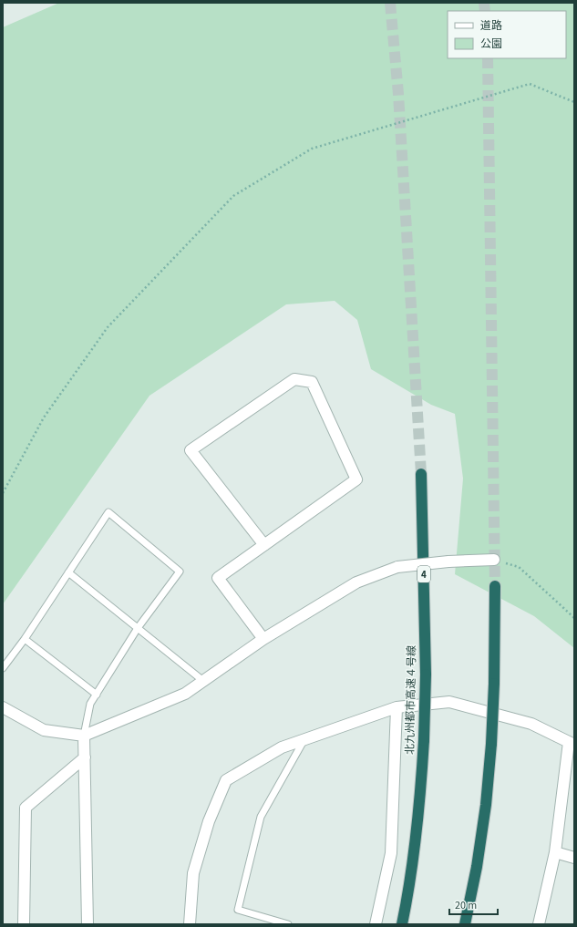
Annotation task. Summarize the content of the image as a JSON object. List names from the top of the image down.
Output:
{
  "streets": {
    "highway": ["4", "北九州都市高速４号線"]
  },
  "legend": ["道路", "公園"],
  "scale_bar": "20 m"
}
